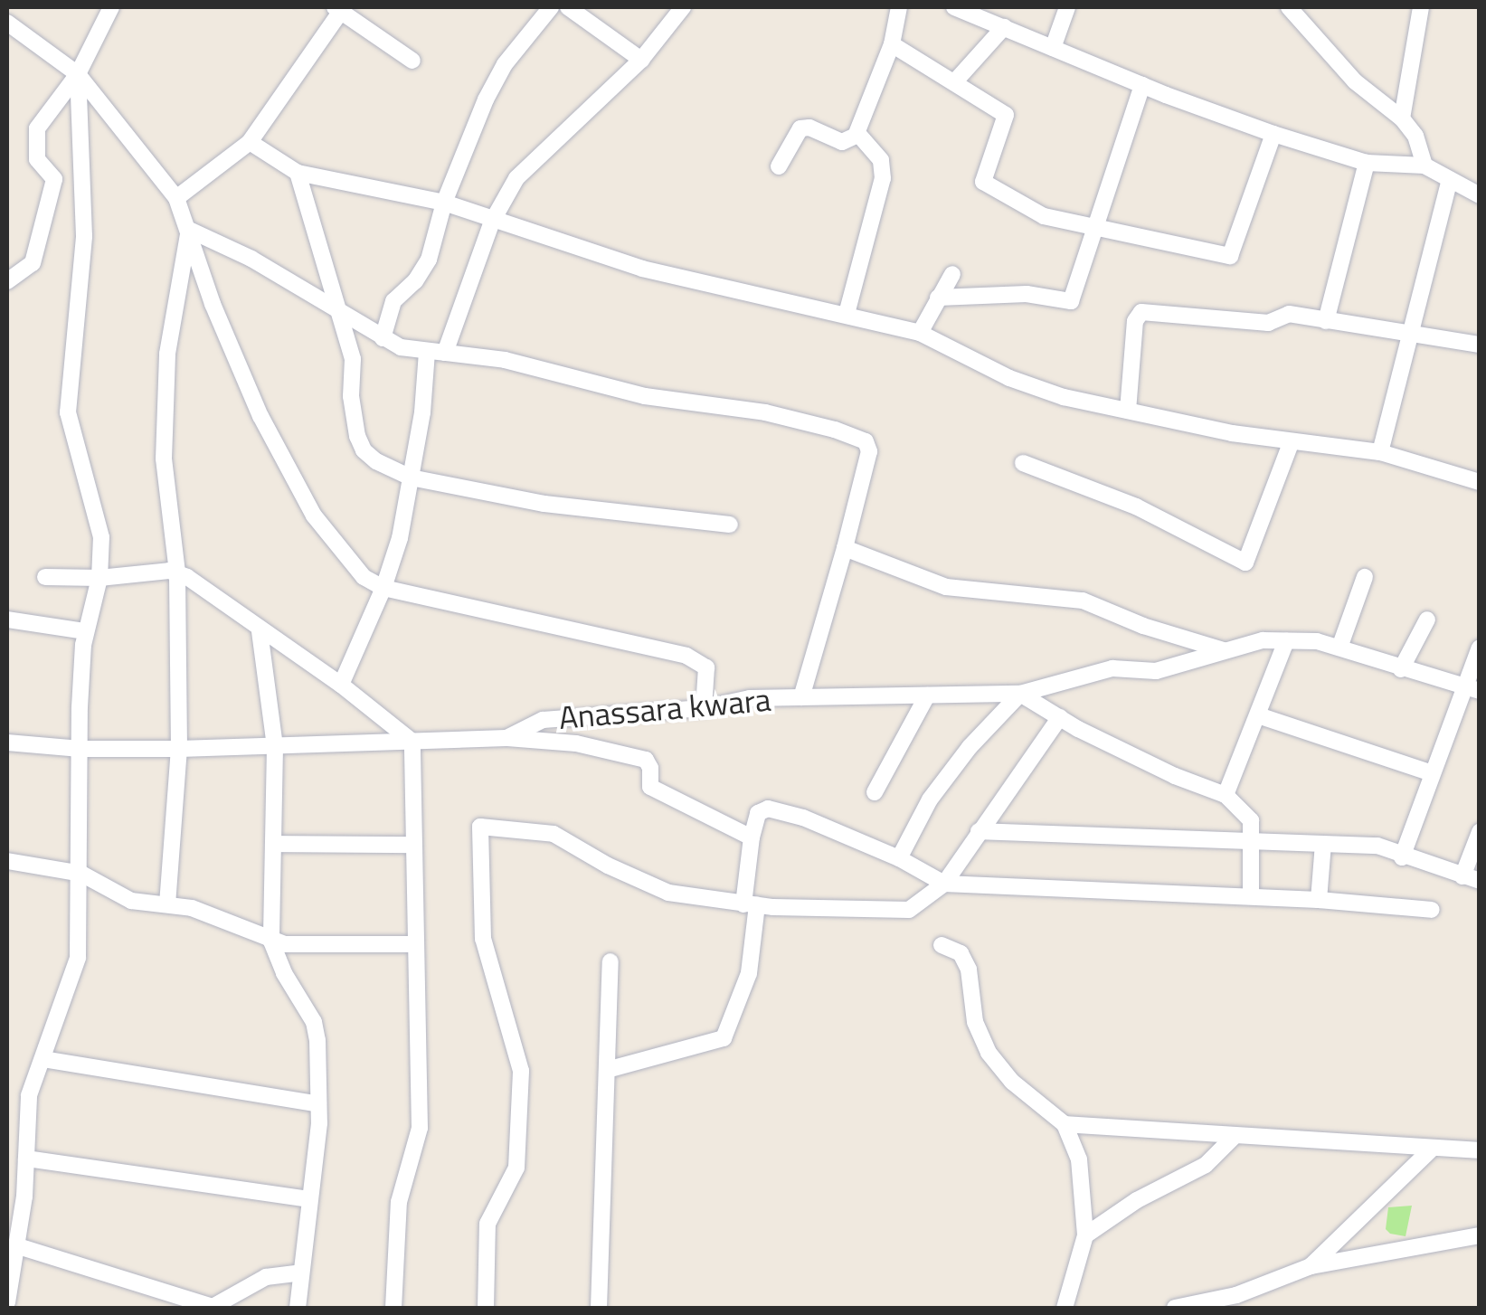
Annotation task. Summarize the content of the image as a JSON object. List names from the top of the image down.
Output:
{
  "streets": {
    "street": ["Anassara kwara"]
  }
}
